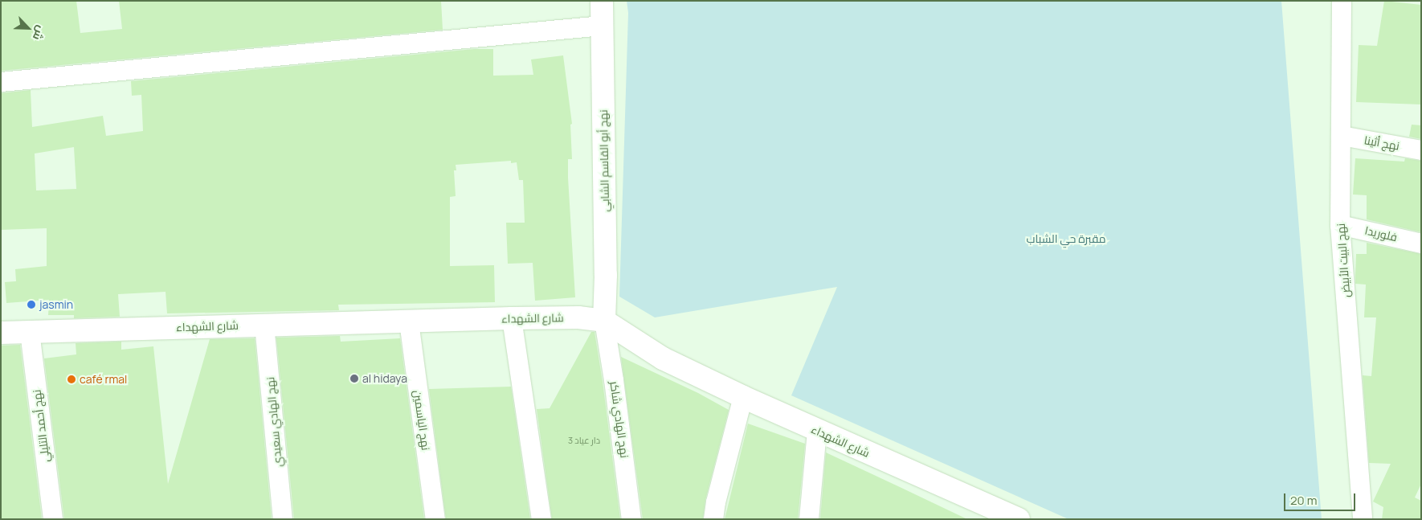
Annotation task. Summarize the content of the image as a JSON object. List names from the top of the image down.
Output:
{
  "streets": {
    "street": [
      "نهج أثينا",
      "نهج أبو القاسم الشابي",
      "فلوريدا",
      "نهج البيت الأبيض",
      "شارع الشهداء",
      "نهج الهادي شاكر",
      "نهج الياسمين",
      "نهج الهادي سعيدي",
      "نهج أحمد التليلي"
    ]
  },
  "crossings": [
    ["نهج أثينا", "نهج البيت الأبيض"],
    ["نهج أبو القاسم الشابي", "شارع الشهداء"],
    ["نهج أبو القاسم الشابي", "نهج الهادي شاكر"],
    ["فلوريدا", "نهج البيت الأبيض"],
    ["شارع الشهداء", "نهج الهادي شاكر"],
    ["شارع الشهداء", "نهج الياسمين"],
    ["شارع الشهداء", "نهج الهادي سعيدي"],
    ["شارع الشهداء", "نهج أحمد التليلي"]
  ],
  "parks": ["مقبرة حي الشباب"],
  "places": ["jasmin", "al hidaya", "café rmal"],
  "house_numbers": ["3 دار عياد"],
  "scale_bar": "20 m",
  "north": "bottom right"
}
